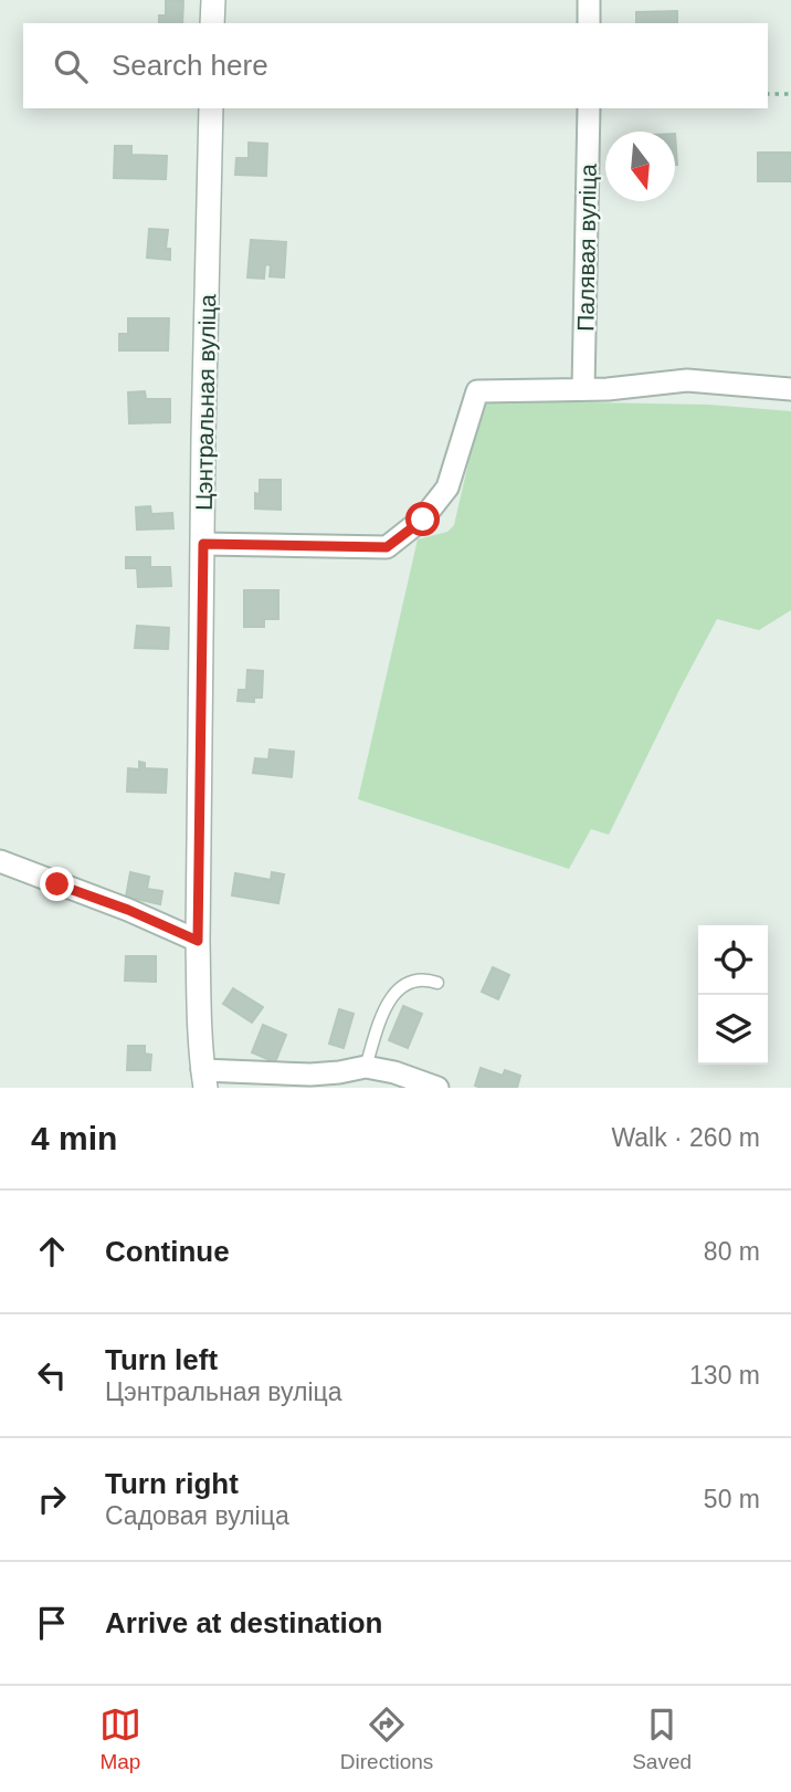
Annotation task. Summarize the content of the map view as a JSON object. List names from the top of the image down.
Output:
{
  "streets": {
    "street": ["Палявая вуліца", "Цэнтральная вуліца"]
  },
  "north": "bottom",
  "page": {
    "search": "Search here",
    "heading": ["4 min", "Walk · 260 m"],
    "list": [
      ["Continue", "80 m"],
      ["Turn left", "Цэнтральная вуліца", "130 m"],
      ["Turn right", "Садовая вуліца", "50 m"],
      "Arrive at destination"
    ],
    "nav": ["Map", "Directions", "Saved"]
  }
}
